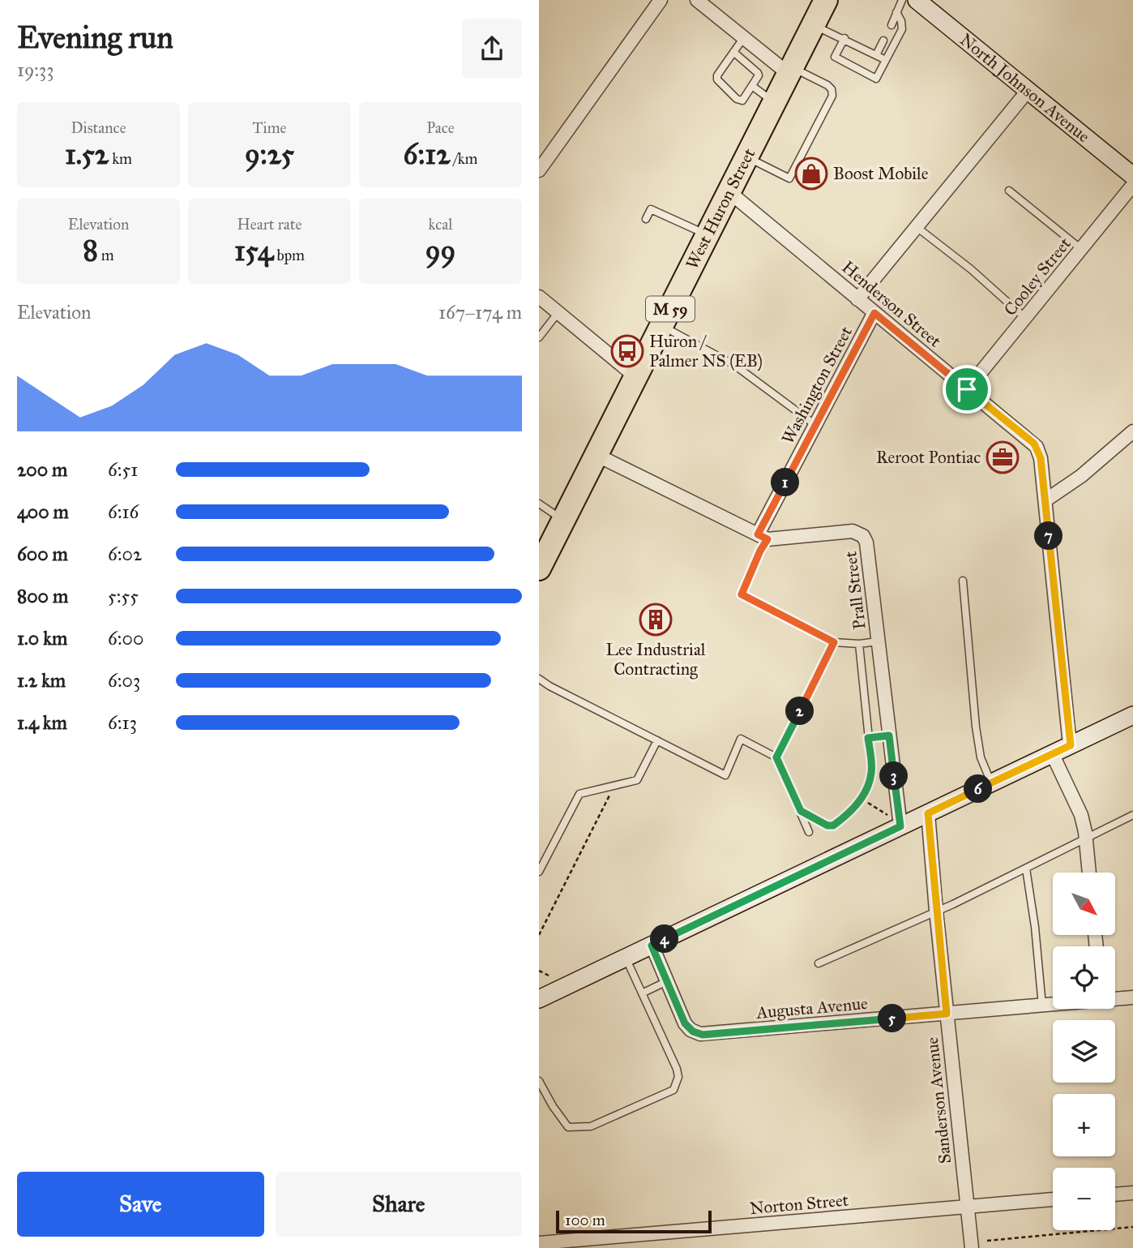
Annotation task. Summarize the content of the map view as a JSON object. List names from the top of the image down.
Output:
{
  "streets": {
    "highway": ["West Huron Street", "M 59"],
    "main road": ["North Johnson Avenue"],
    "street": [
      "Cooley Street",
      "Henderson Street",
      "Washington Street",
      "Prall Street",
      "Augusta Avenue",
      "Sanderson Avenue",
      "Norton Street"
    ]
  },
  "crossings": [
    ["West Huron Street", "Henderson Street"],
    ["Cooley Street", "Henderson Street"],
    ["Henderson Street", "Washington Street"],
    ["Washington Street", "Prall Street"],
    ["Augusta Avenue", "Sanderson Avenue"],
    ["Sanderson Avenue", "Norton Street"]
  ],
  "places": {
    "shop": ["Boost Mobile"],
    "bus stop": ["Huron / Palmer NS (EB)"],
    "office": ["Reroot Pontiac"],
    "building": ["Lee Industrial Contracting"]
  },
  "scale_bar": "100 m",
  "north": "bottom right",
  "page": {
    "heading": ["Evening run", "19:33"],
    "stats": [
      ["Distance", "1.52 km"],
      ["Time", "9:25"],
      ["Pace", "6:12 /km"],
      ["Elevation", "8 m"],
      ["Heart rate", "154 bpm"],
      ["kcal", "99"]
    ],
    "chart": ["Elevation", "167–174 m"],
    "list": [
      {
        "name": "200 m",
        "note": "6:51"
      },
      {
        "name": "400 m",
        "note": "6:16"
      },
      {
        "name": "600 m",
        "note": "6:02"
      },
      {
        "name": "800 m",
        "note": "5:55"
      },
      {
        "name": "1.0 km",
        "note": "6:00"
      },
      {
        "name": "1.2 km",
        "note": "6:03"
      },
      {
        "name": "1.4 km",
        "note": "6:13"
      }
    ],
    "pins": [
      "1",
      "7",
      "2",
      "3",
      "6",
      "4",
      "5"
    ],
    "map_buttons": ["+", "−"],
    "buttons": ["Save", "Share"],
    "scale": "100 m"
  }
}
